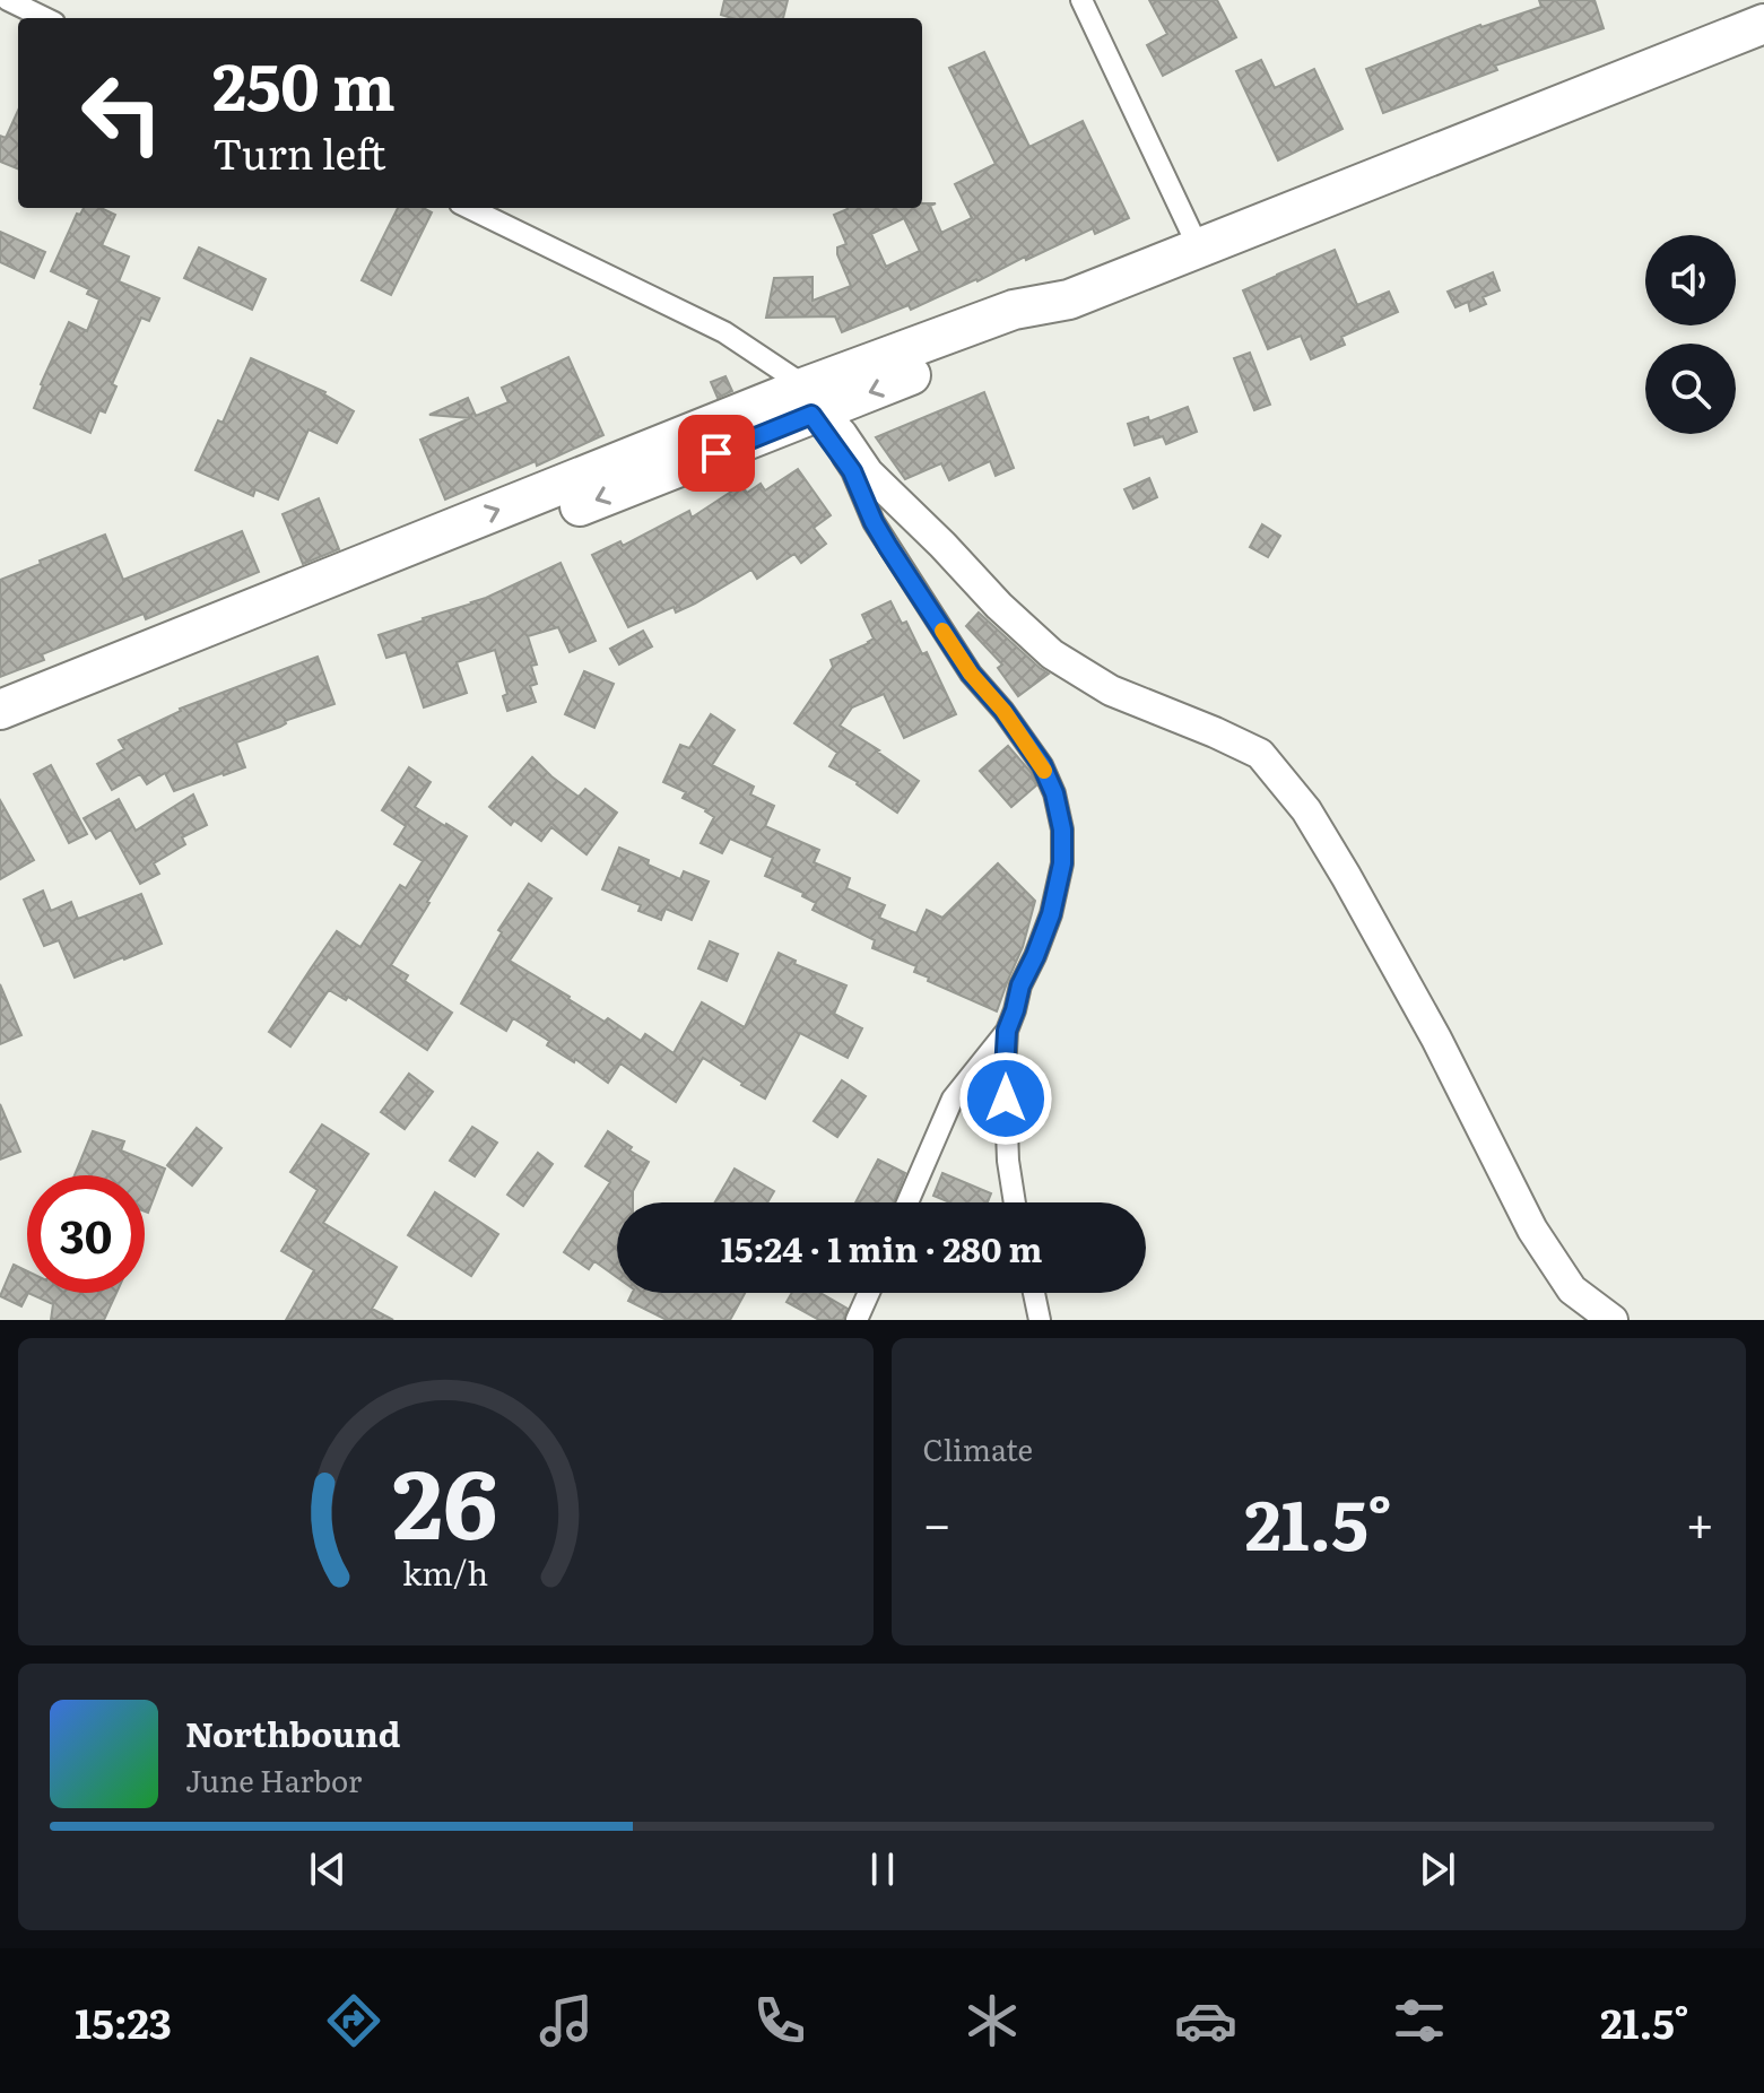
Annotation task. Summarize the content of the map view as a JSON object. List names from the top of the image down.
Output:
{
  "page": {
    "turn": ["250 m", "Turn left"],
    "limit": "30",
    "trip": "15:24 · 1 min · 280 m",
    "tile": "Climate",
    "heat": ["−", "21.5°", "+"],
    "song": ["Northbound", "June Harbor"],
    "tabs": ["15:23", "21.5°"],
    "gauge": ["26", "km/h"]
  }
}
